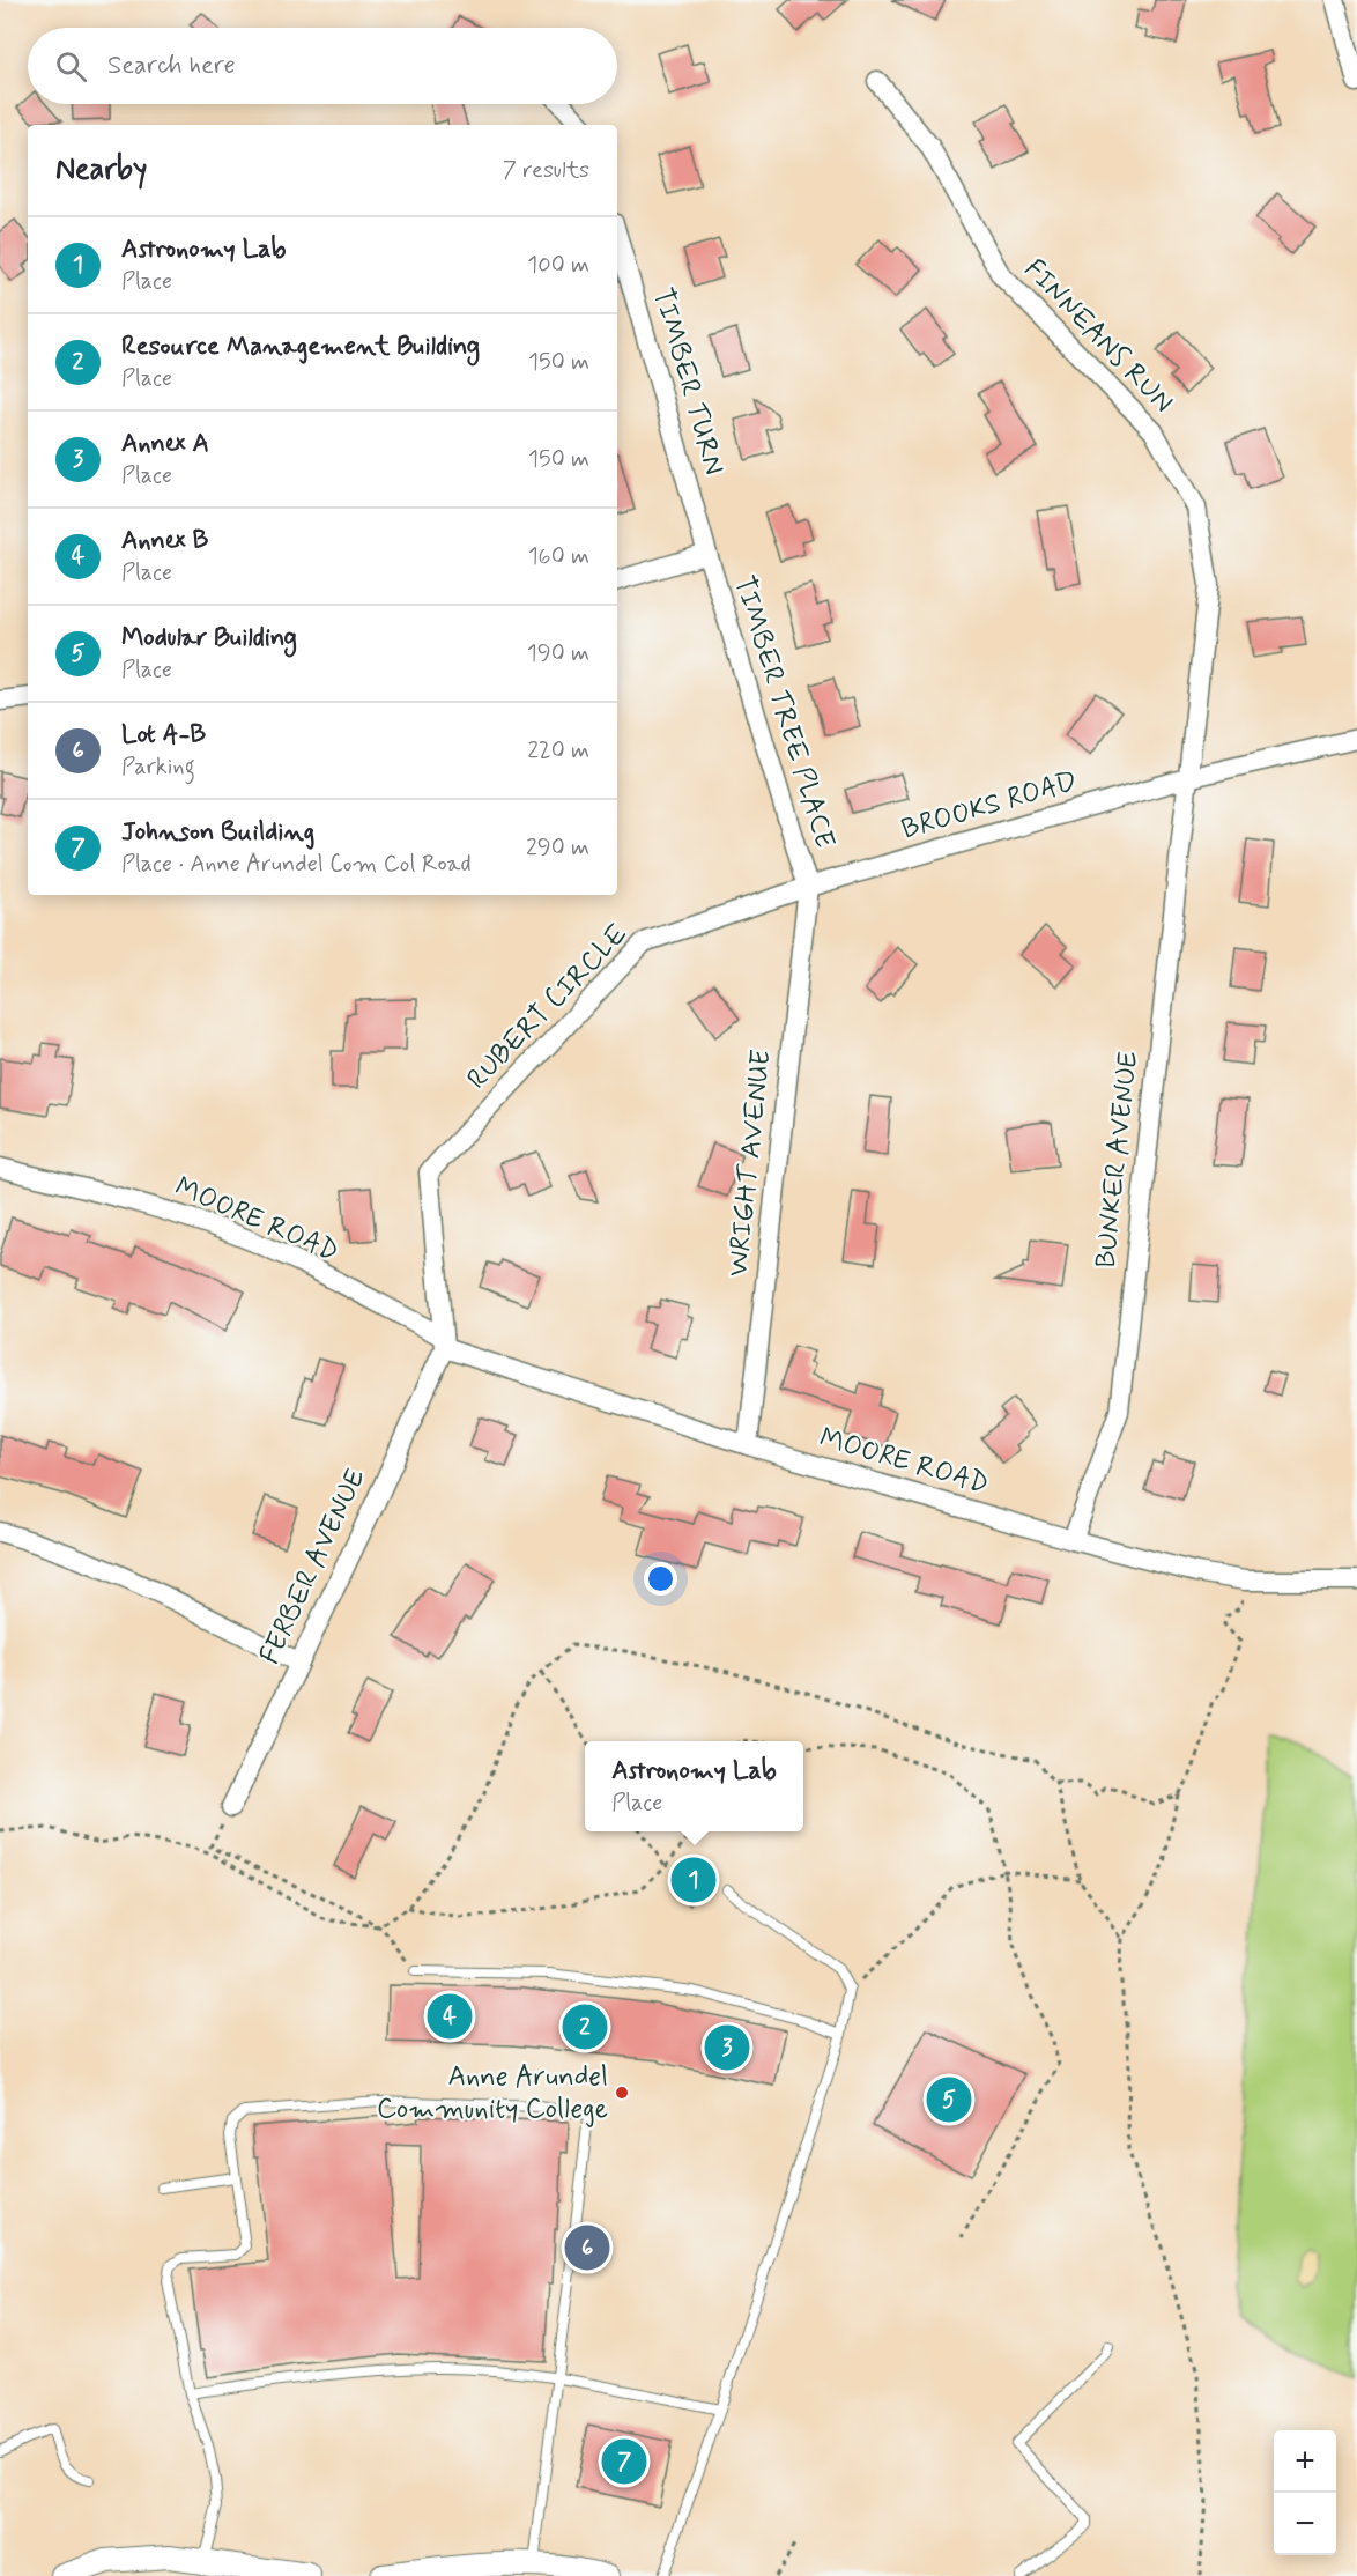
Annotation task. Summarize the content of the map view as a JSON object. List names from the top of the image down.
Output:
{
  "streets": {
    "street": [
      "FINNEANS RUN",
      "TIMBER TURN",
      "TIMBER TREE PLACE",
      "BROOKS ROAD",
      "RUBERT CIRCLE",
      "BUNKER AVENUE",
      "WRIGHT AVENUE",
      "MOORE ROAD",
      "FERBER AVENUE"
    ]
  },
  "crossings": [
    ["FINNEANS RUN", "BROOKS ROAD"],
    ["FINNEANS RUN", "BUNKER AVENUE"],
    ["TIMBER TURN", "TIMBER TREE PLACE"],
    ["TIMBER TREE PLACE", "BROOKS ROAD"],
    ["TIMBER TREE PLACE", "RUBERT CIRCLE"],
    ["TIMBER TREE PLACE", "WRIGHT AVENUE"],
    ["BROOKS ROAD", "RUBERT CIRCLE"],
    ["BROOKS ROAD", "BUNKER AVENUE"],
    ["BROOKS ROAD", "WRIGHT AVENUE"],
    ["RUBERT CIRCLE", "WRIGHT AVENUE"],
    ["RUBERT CIRCLE", "MOORE ROAD"],
    ["RUBERT CIRCLE", "FERBER AVENUE"],
    ["BUNKER AVENUE", "MOORE ROAD"],
    ["WRIGHT AVENUE", "MOORE ROAD"],
    ["MOORE ROAD", "FERBER AVENUE"]
  ],
  "places": ["Anne Arundel Community College"],
  "page": {
    "search": "Search here",
    "heading": ["Nearby", "7 results"],
    "list": [
      {
        "mark": "1",
        "name": "Astronomy Lab",
        "note": "Place",
        "value": "100 m"
      },
      {
        "mark": "2",
        "name": "Resource Management Building",
        "note": "Place",
        "value": "150 m"
      },
      {
        "mark": "3",
        "name": "Annex A",
        "note": "Place",
        "value": "150 m"
      },
      {
        "mark": "4",
        "name": "Annex B",
        "note": "Place",
        "value": "160 m"
      },
      {
        "mark": "5",
        "name": "Modular Building",
        "note": "Place",
        "value": "190 m"
      },
      {
        "mark": "6",
        "name": "Lot A-B",
        "note": "Parking",
        "value": "220 m"
      },
      {
        "mark": "7",
        "name": "Johnson Building",
        "note": "Place · Anne Arundel Com Col Road",
        "value": "290 m"
      }
    ],
    "popup": ["Astronomy Lab", "Place"],
    "pins": [
      "1",
      "4",
      "2",
      "3",
      "5",
      "6",
      "7"
    ],
    "map_buttons": ["+", "−"]
  }
}
